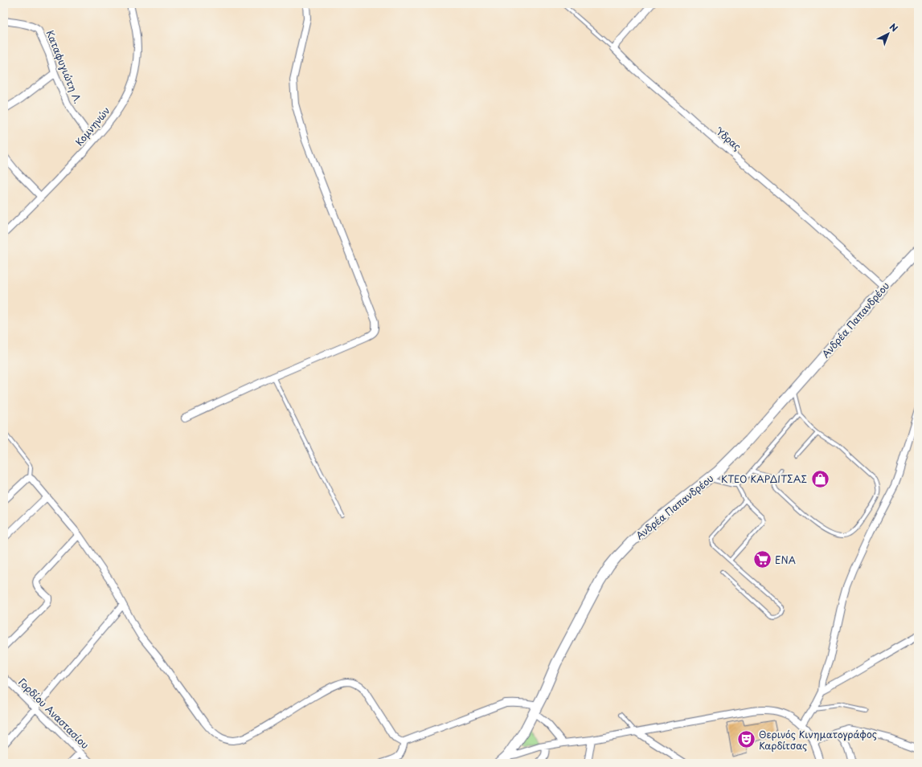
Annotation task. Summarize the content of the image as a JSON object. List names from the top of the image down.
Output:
{
  "streets": {
    "main road": ["Ανδρέα Παπανδρέου"],
    "street": [
      "Καταφυγιώτη Λ.",
      "Κομνηνών",
      "Ύδρας",
      "Γορδίου Αναστασίου"
    ]
  },
  "crossings": [
    ["Καταφυγιώτη Λ.", "Κομνηνών"],
    ["Ύδρας", "Ανδρέα Παπανδρέου"]
  ],
  "places": {
    "shop": ["ΚΤΕΟ ΚΑΡΔΙΤΣΑΣ"],
    "supermarket": ["ΕΝΑ"],
    "theatre": ["Θερινός Κινηματογράφος Καρδίτσας"]
  },
  "north": "top right"
}
